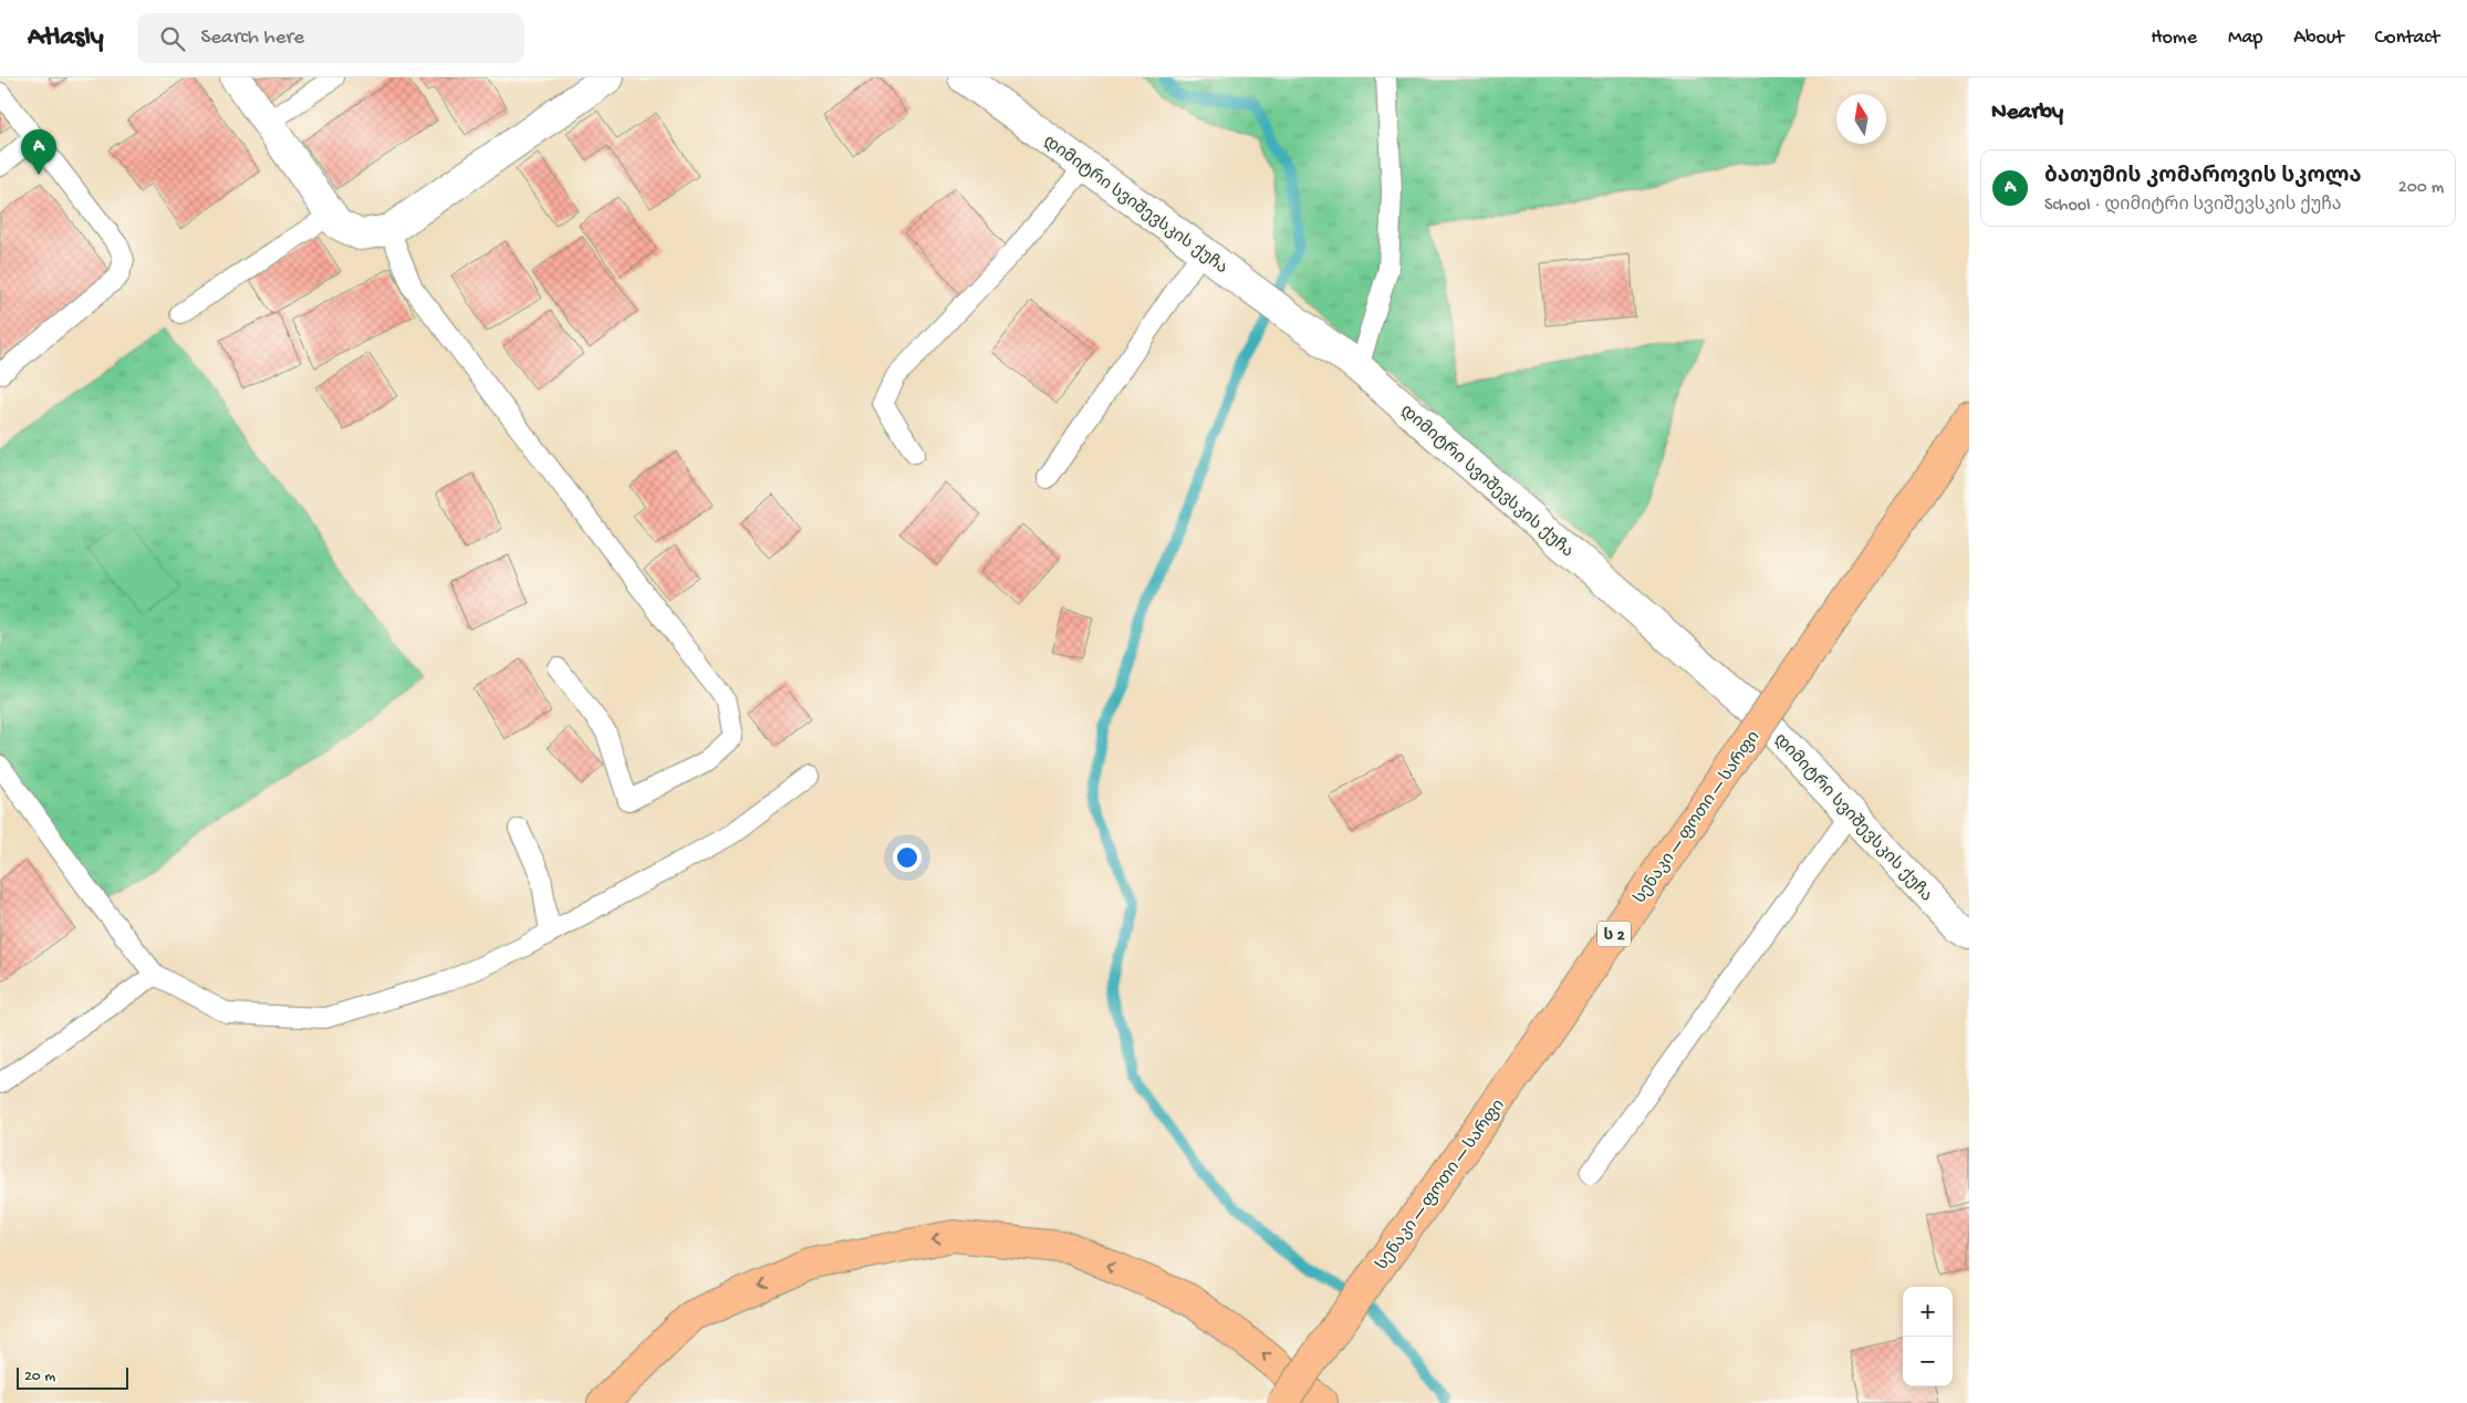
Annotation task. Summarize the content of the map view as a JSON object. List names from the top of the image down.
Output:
{
  "streets": {
    "highway": ["სენაკი — ფოთი — სარფი", "ს 2"],
    "street": ["დიმიტრი სვიშევსკის ქუჩა"]
  },
  "scale_bar": "20 m",
  "north": "top",
  "page": {
    "header": "Atlasly",
    "search": "Search here",
    "nav": [
      "Home",
      "Map",
      "About",
      "Contact"
    ],
    "heading": "Nearby",
    "pins": "A",
    "list": [
      {
        "mark": "A",
        "name": "ბათუმის კომაროვის სკოლა",
        "note": "School · დიმიტრი სვიშევსკის ქუჩა",
        "value": "200 m"
      }
    ],
    "map_buttons": ["+", "−"],
    "scale": "20 m"
  }
}
